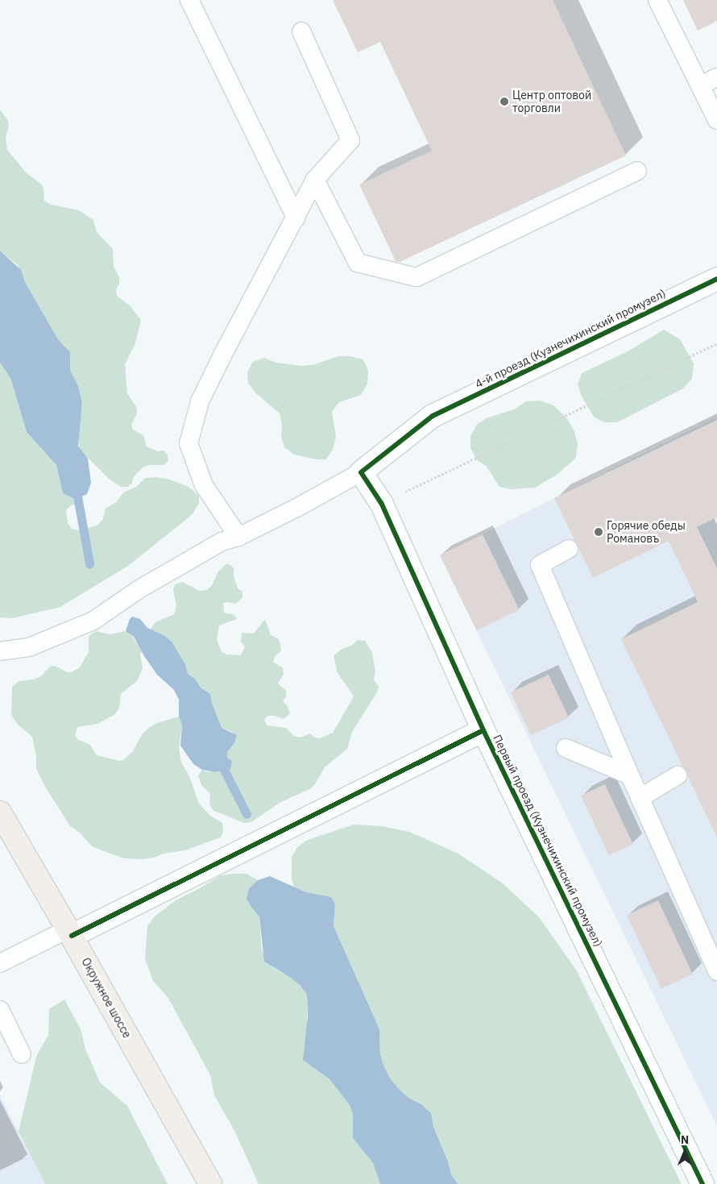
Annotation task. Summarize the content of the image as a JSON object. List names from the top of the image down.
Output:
{
  "streets": {
    "main road": ["Окружное шоссе"],
    "street": ["4-й проезд (Кузнечихинский промузел)", "Первый проезд (Кузнечихинский промузел)"]
  },
  "crossings": [
    ["4-й проезд (Кузнечихинский промузел)", "Первый проезд (Кузнечихинский промузел)"]
  ],
  "places": ["Центр оптовой торговли", "Горячие обеды Романовъ"],
  "north": "top"
}
